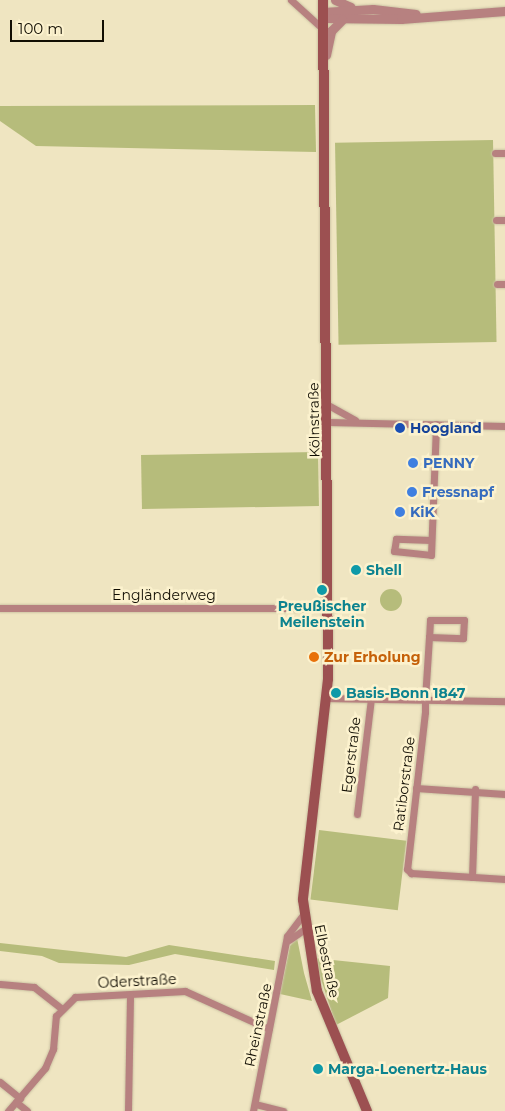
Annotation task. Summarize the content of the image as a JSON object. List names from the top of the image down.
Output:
{
  "streets": {
    "main road": ["Kölnstraße", "Elbestraße"],
    "street": [
      "Engländerweg",
      "Egerstraße",
      "Ratiborstraße",
      "Oderstraße",
      "Rheinstraße"
    ]
  },
  "crossings": [
    ["Kölnstraße", "Engländerweg"],
    ["Kölnstraße", "Elbestraße"],
    ["Elbestraße", "Rheinstraße"],
    ["Oderstraße", "Rheinstraße"]
  ],
  "places": [
    "Hoogland",
    "PENNY",
    "Fressnapf",
    "KiK",
    "Shell",
    "Preußischer Meilenstein",
    "Zur Erholung",
    "Basis-Bonn 1847",
    "Marga-Loenertz-Haus"
  ],
  "scale_bar": "100 m"
}
